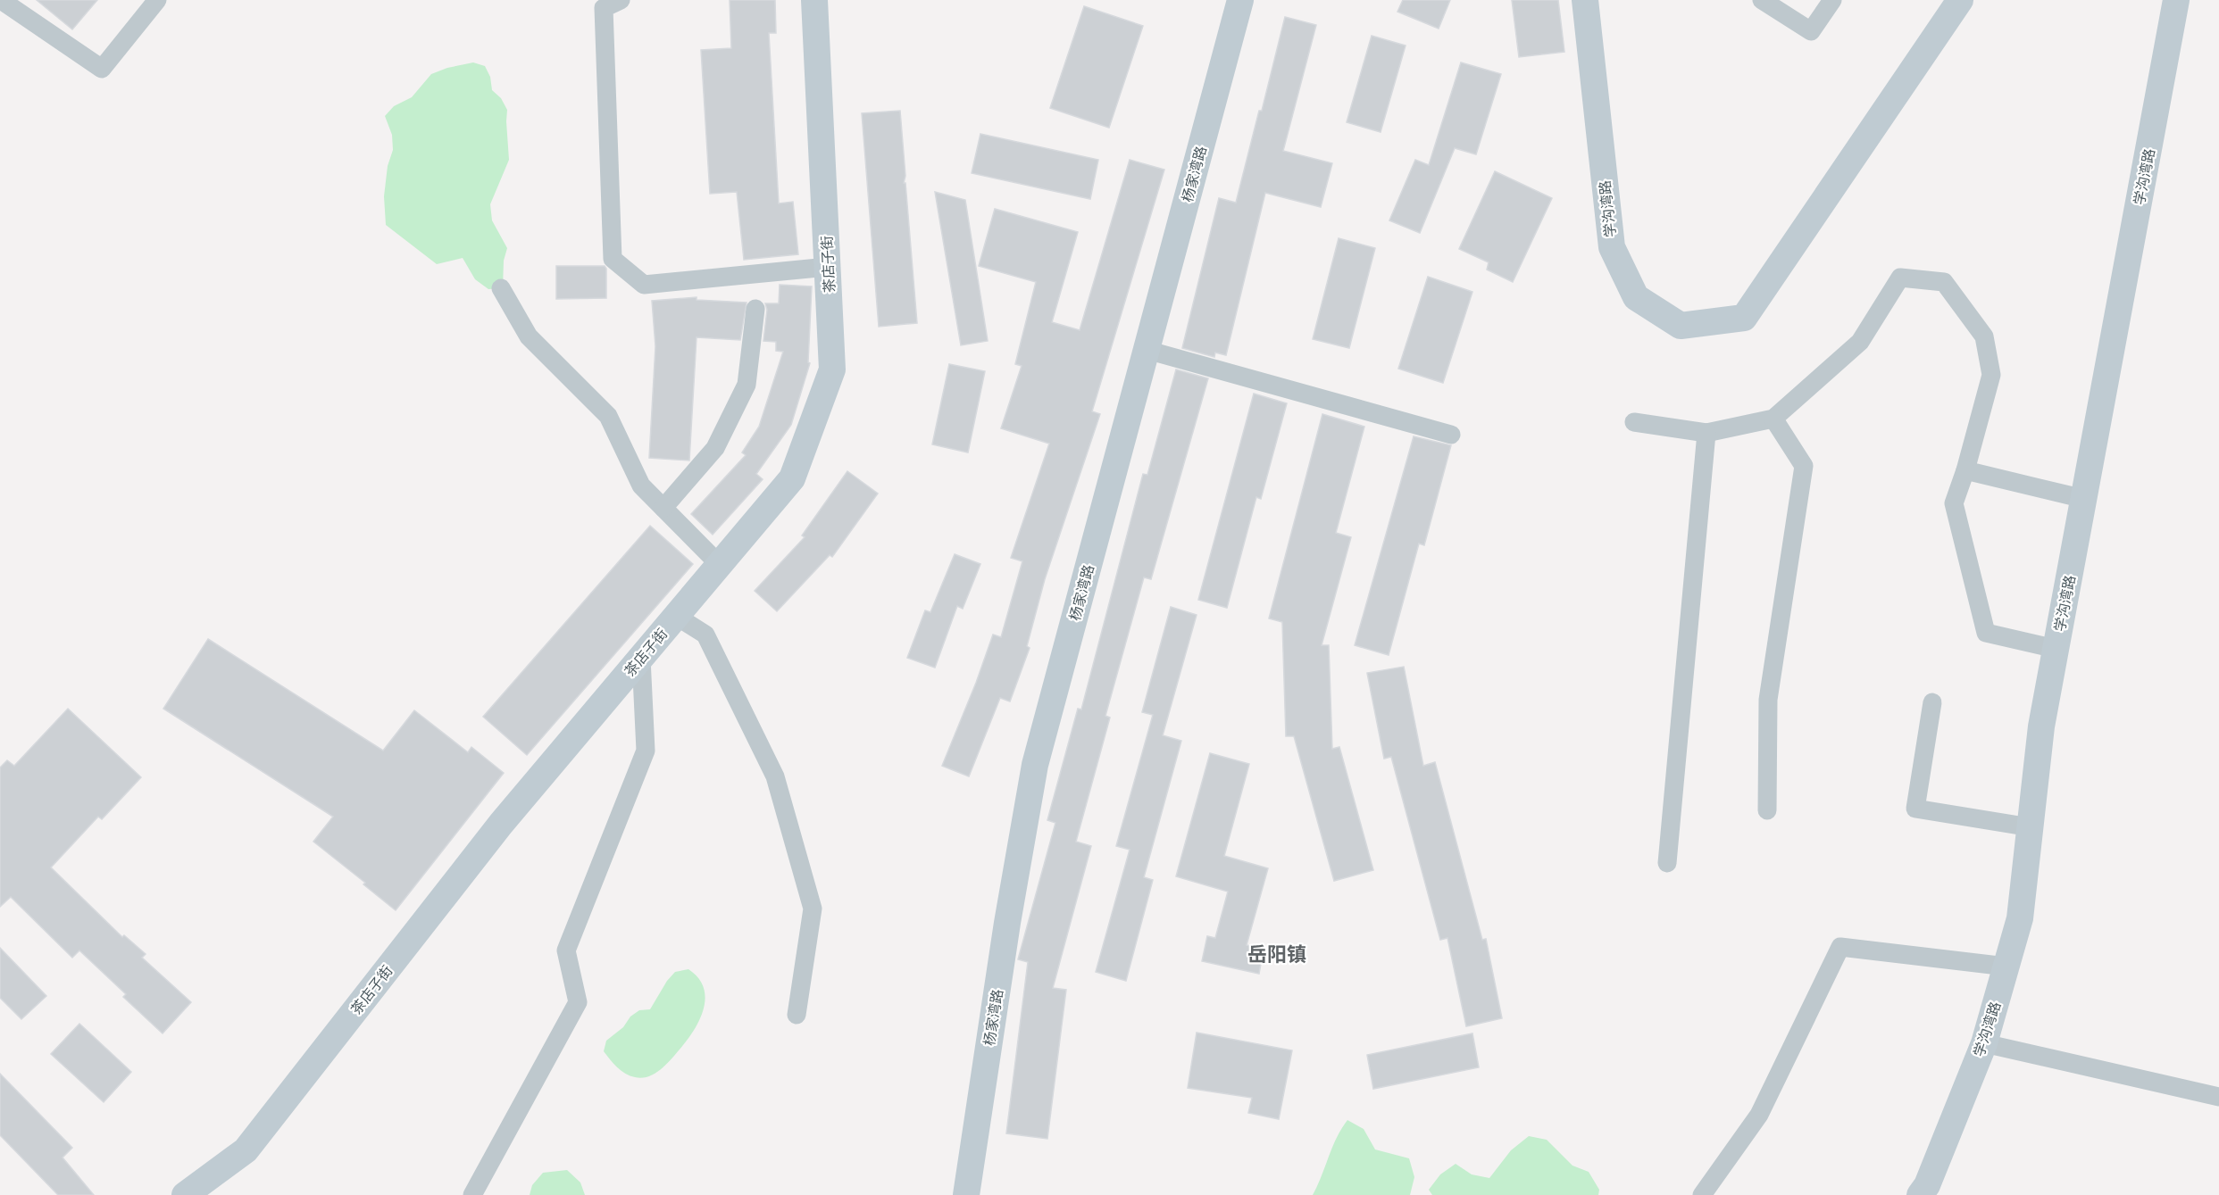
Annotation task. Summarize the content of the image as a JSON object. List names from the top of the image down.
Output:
{
  "streets": {
    "street": ["杨家湾路", "学沟湾路", "茶店子街"]
  },
  "districts": ["岳阳镇"]
}
